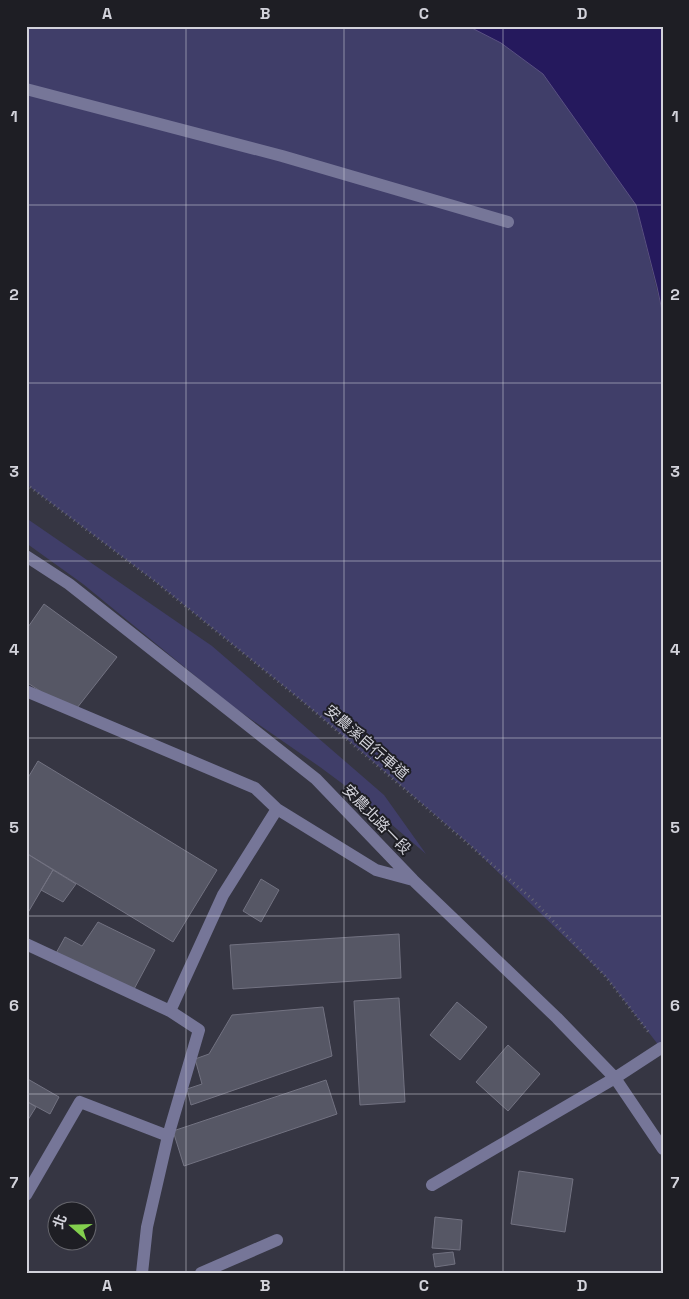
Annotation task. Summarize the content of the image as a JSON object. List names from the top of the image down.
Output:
{
  "streets": {
    "street": ["安農北路一段"],
    "path": ["安農溪自行車道"]
  },
  "north": "left",
  "grid": {
    "columns": [
      "A",
      "B",
      "C",
      "D"
    ],
    "rows": [
      "1",
      "2",
      "3",
      "4",
      "5",
      "6",
      "7"
    ]
  }
}
